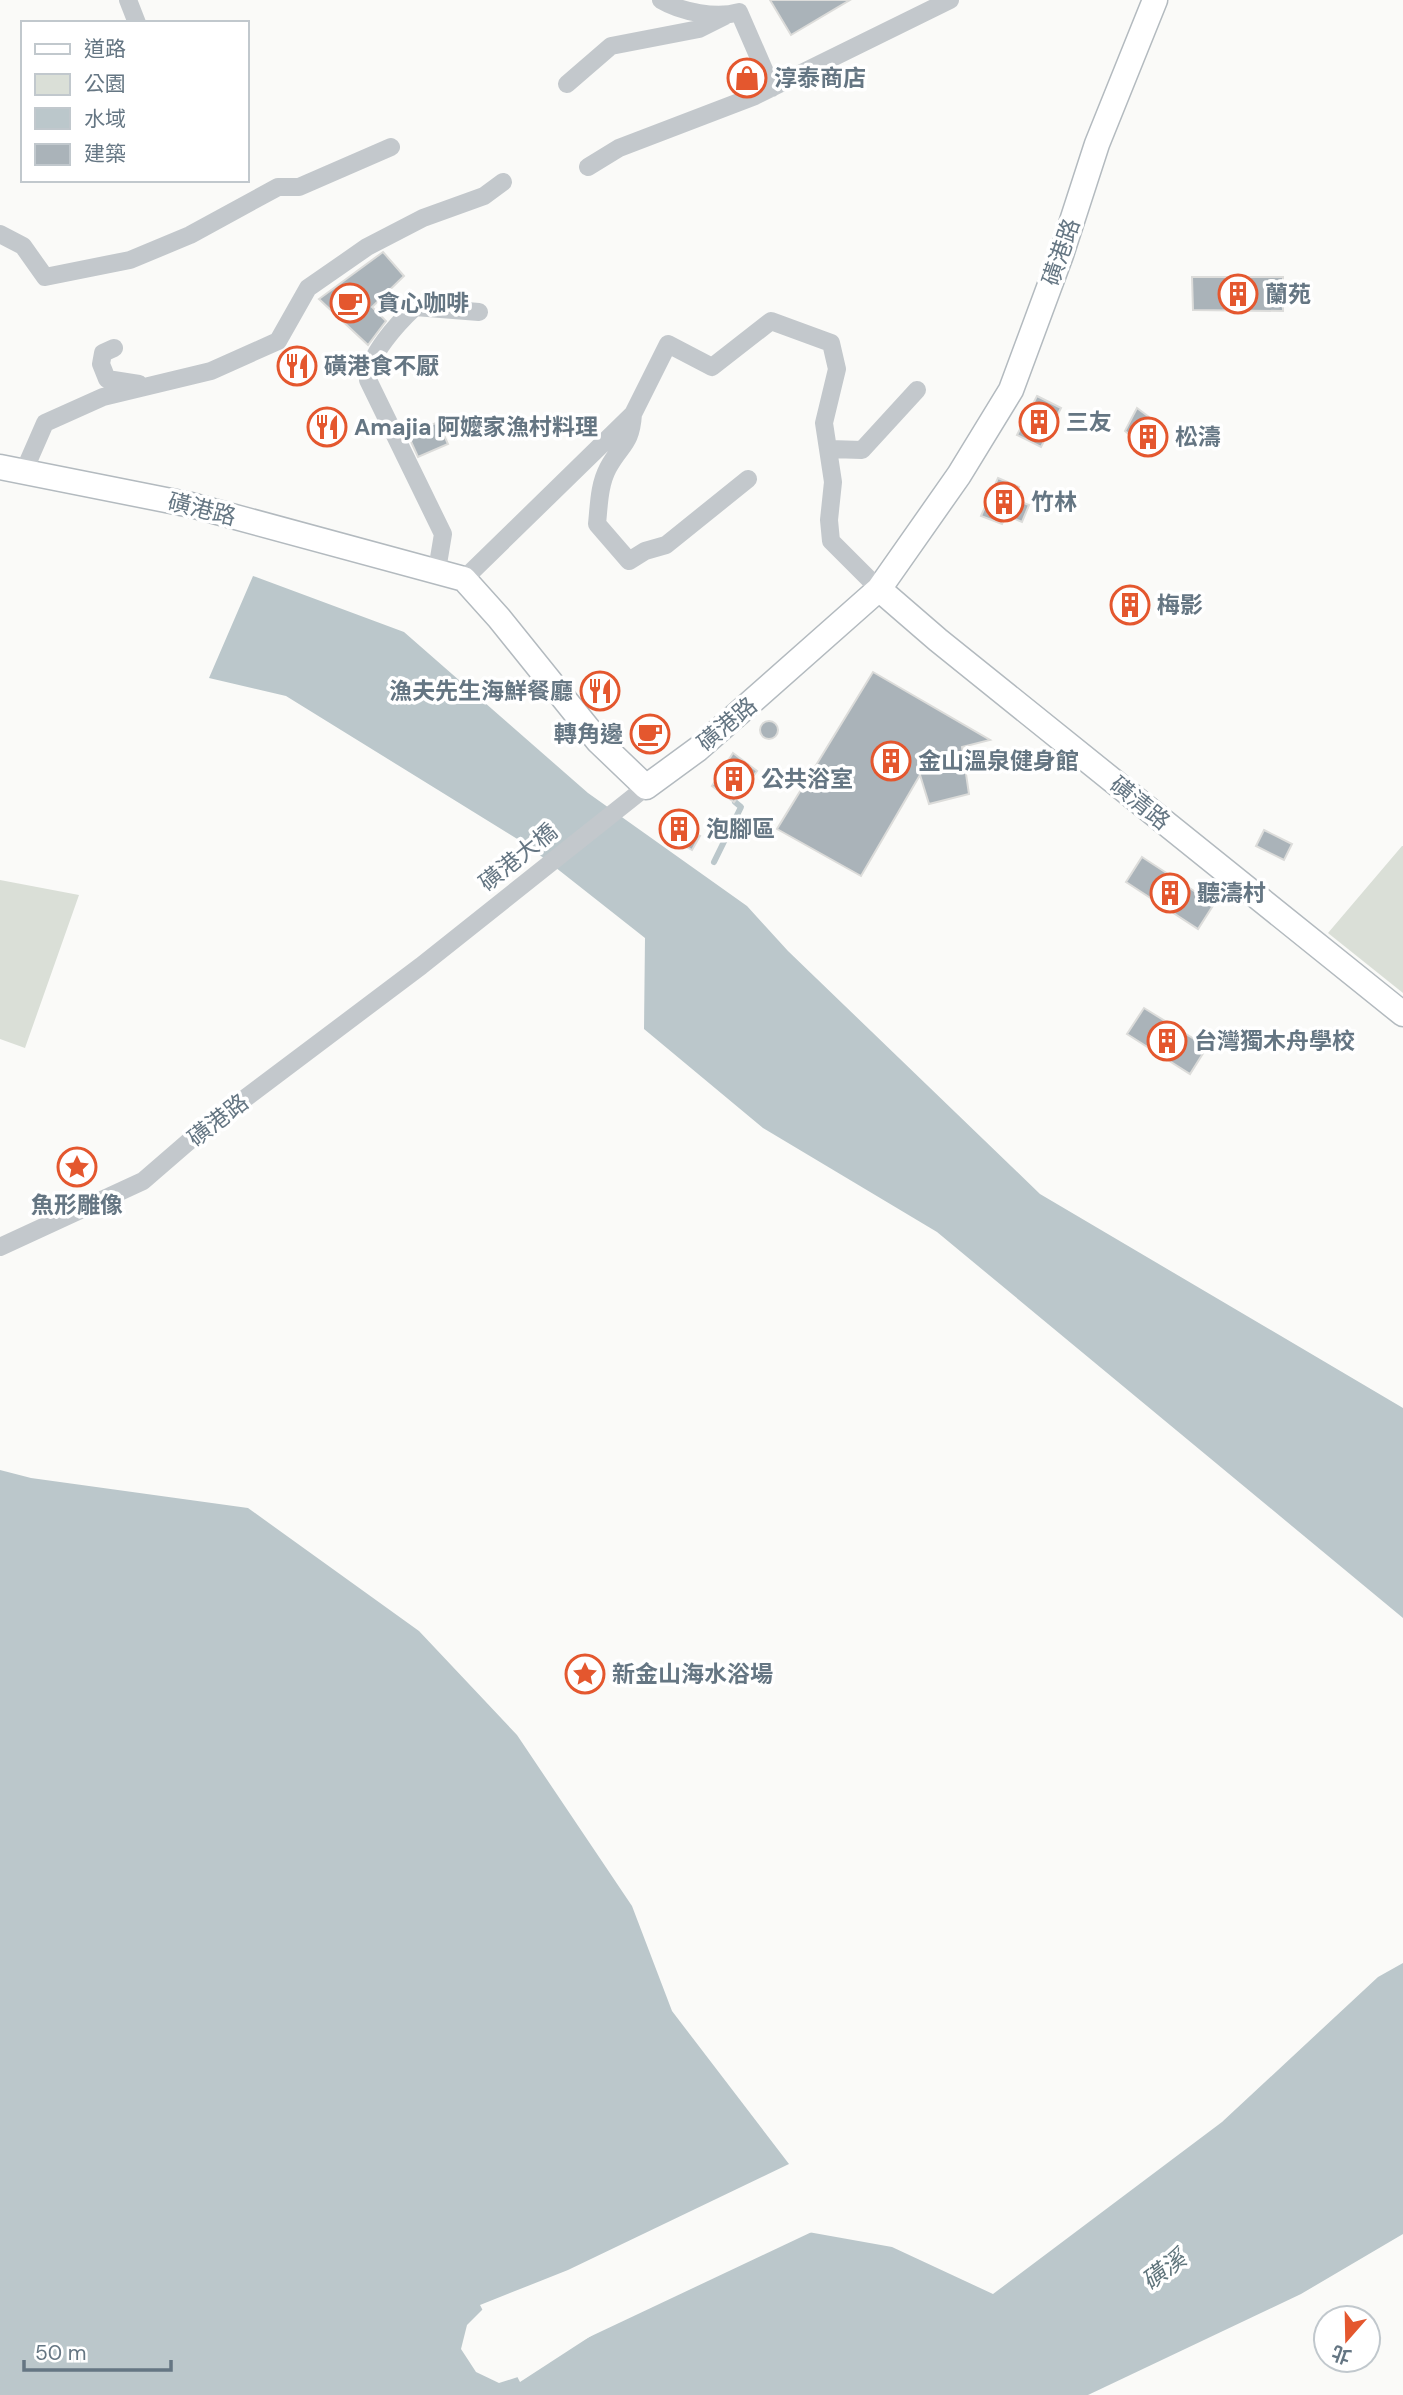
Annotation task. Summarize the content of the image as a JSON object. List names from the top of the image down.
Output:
{
  "streets": {
    "street": ["磺港路", "磺清路", "磺港大橋"]
  },
  "crossings": [
    ["磺港路", "磺清路"],
    ["磺港路", "磺港大橋"]
  ],
  "water": ["磺溪"],
  "places": {
    "shop": ["淳泰商店"],
    "building": [
      "蘭苑",
      "三友",
      "松濤",
      "竹林",
      "梅影",
      "金山溫泉健身館",
      "公共浴室",
      "泡腳區",
      "聽濤村",
      "台灣獨木舟學校"
    ],
    "cafe": ["貪心咖啡", "轉角邊"],
    "restaurant": ["磺港食不厭", "Amajia 阿嬤家漁村料理", "漁夫先生海鮮餐廳"],
    "place": ["魚形雕像", "新金山海水浴場"]
  },
  "legend": [
    "道路",
    "公園",
    "水域",
    "建築"
  ],
  "scale_bar": "50 m",
  "north": "bottom"
}
